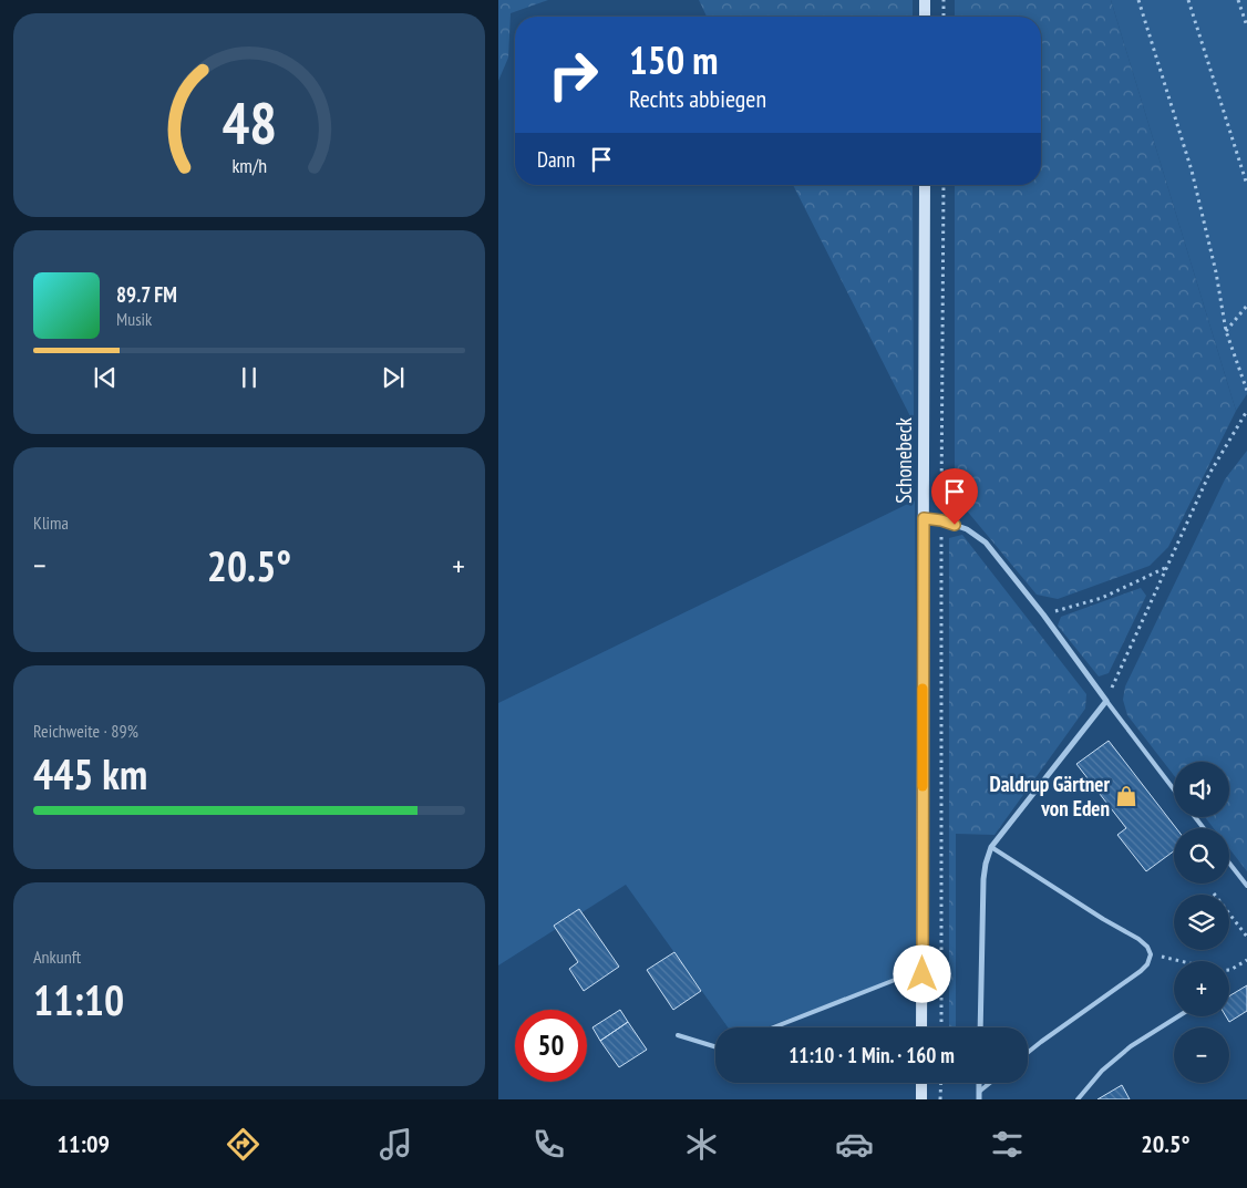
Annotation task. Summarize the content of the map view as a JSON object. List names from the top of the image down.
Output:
{
  "streets": {
    "main road": ["Schonebeck"]
  },
  "places": {
    "shop": ["Daldrup Gärtner von Eden"]
  },
  "page": {
    "turn": ["150 m", "Rechts abbiegen"],
    "then": "Dann",
    "song": ["89.7 FM", "Musik"],
    "tile": [
      "Klima",
      ["Reichweite · 89%", "445 km"],
      ["Ankunft", "11:10"]
    ],
    "heat": ["−", "20.5°", "+"],
    "map_buttons": ["+", "−"],
    "limit": "50",
    "trip": "11:10 · 1 Min. · 160 m",
    "tabs": ["11:09", "20.5°"],
    "gauge": ["48", "km/h"]
  }
}
